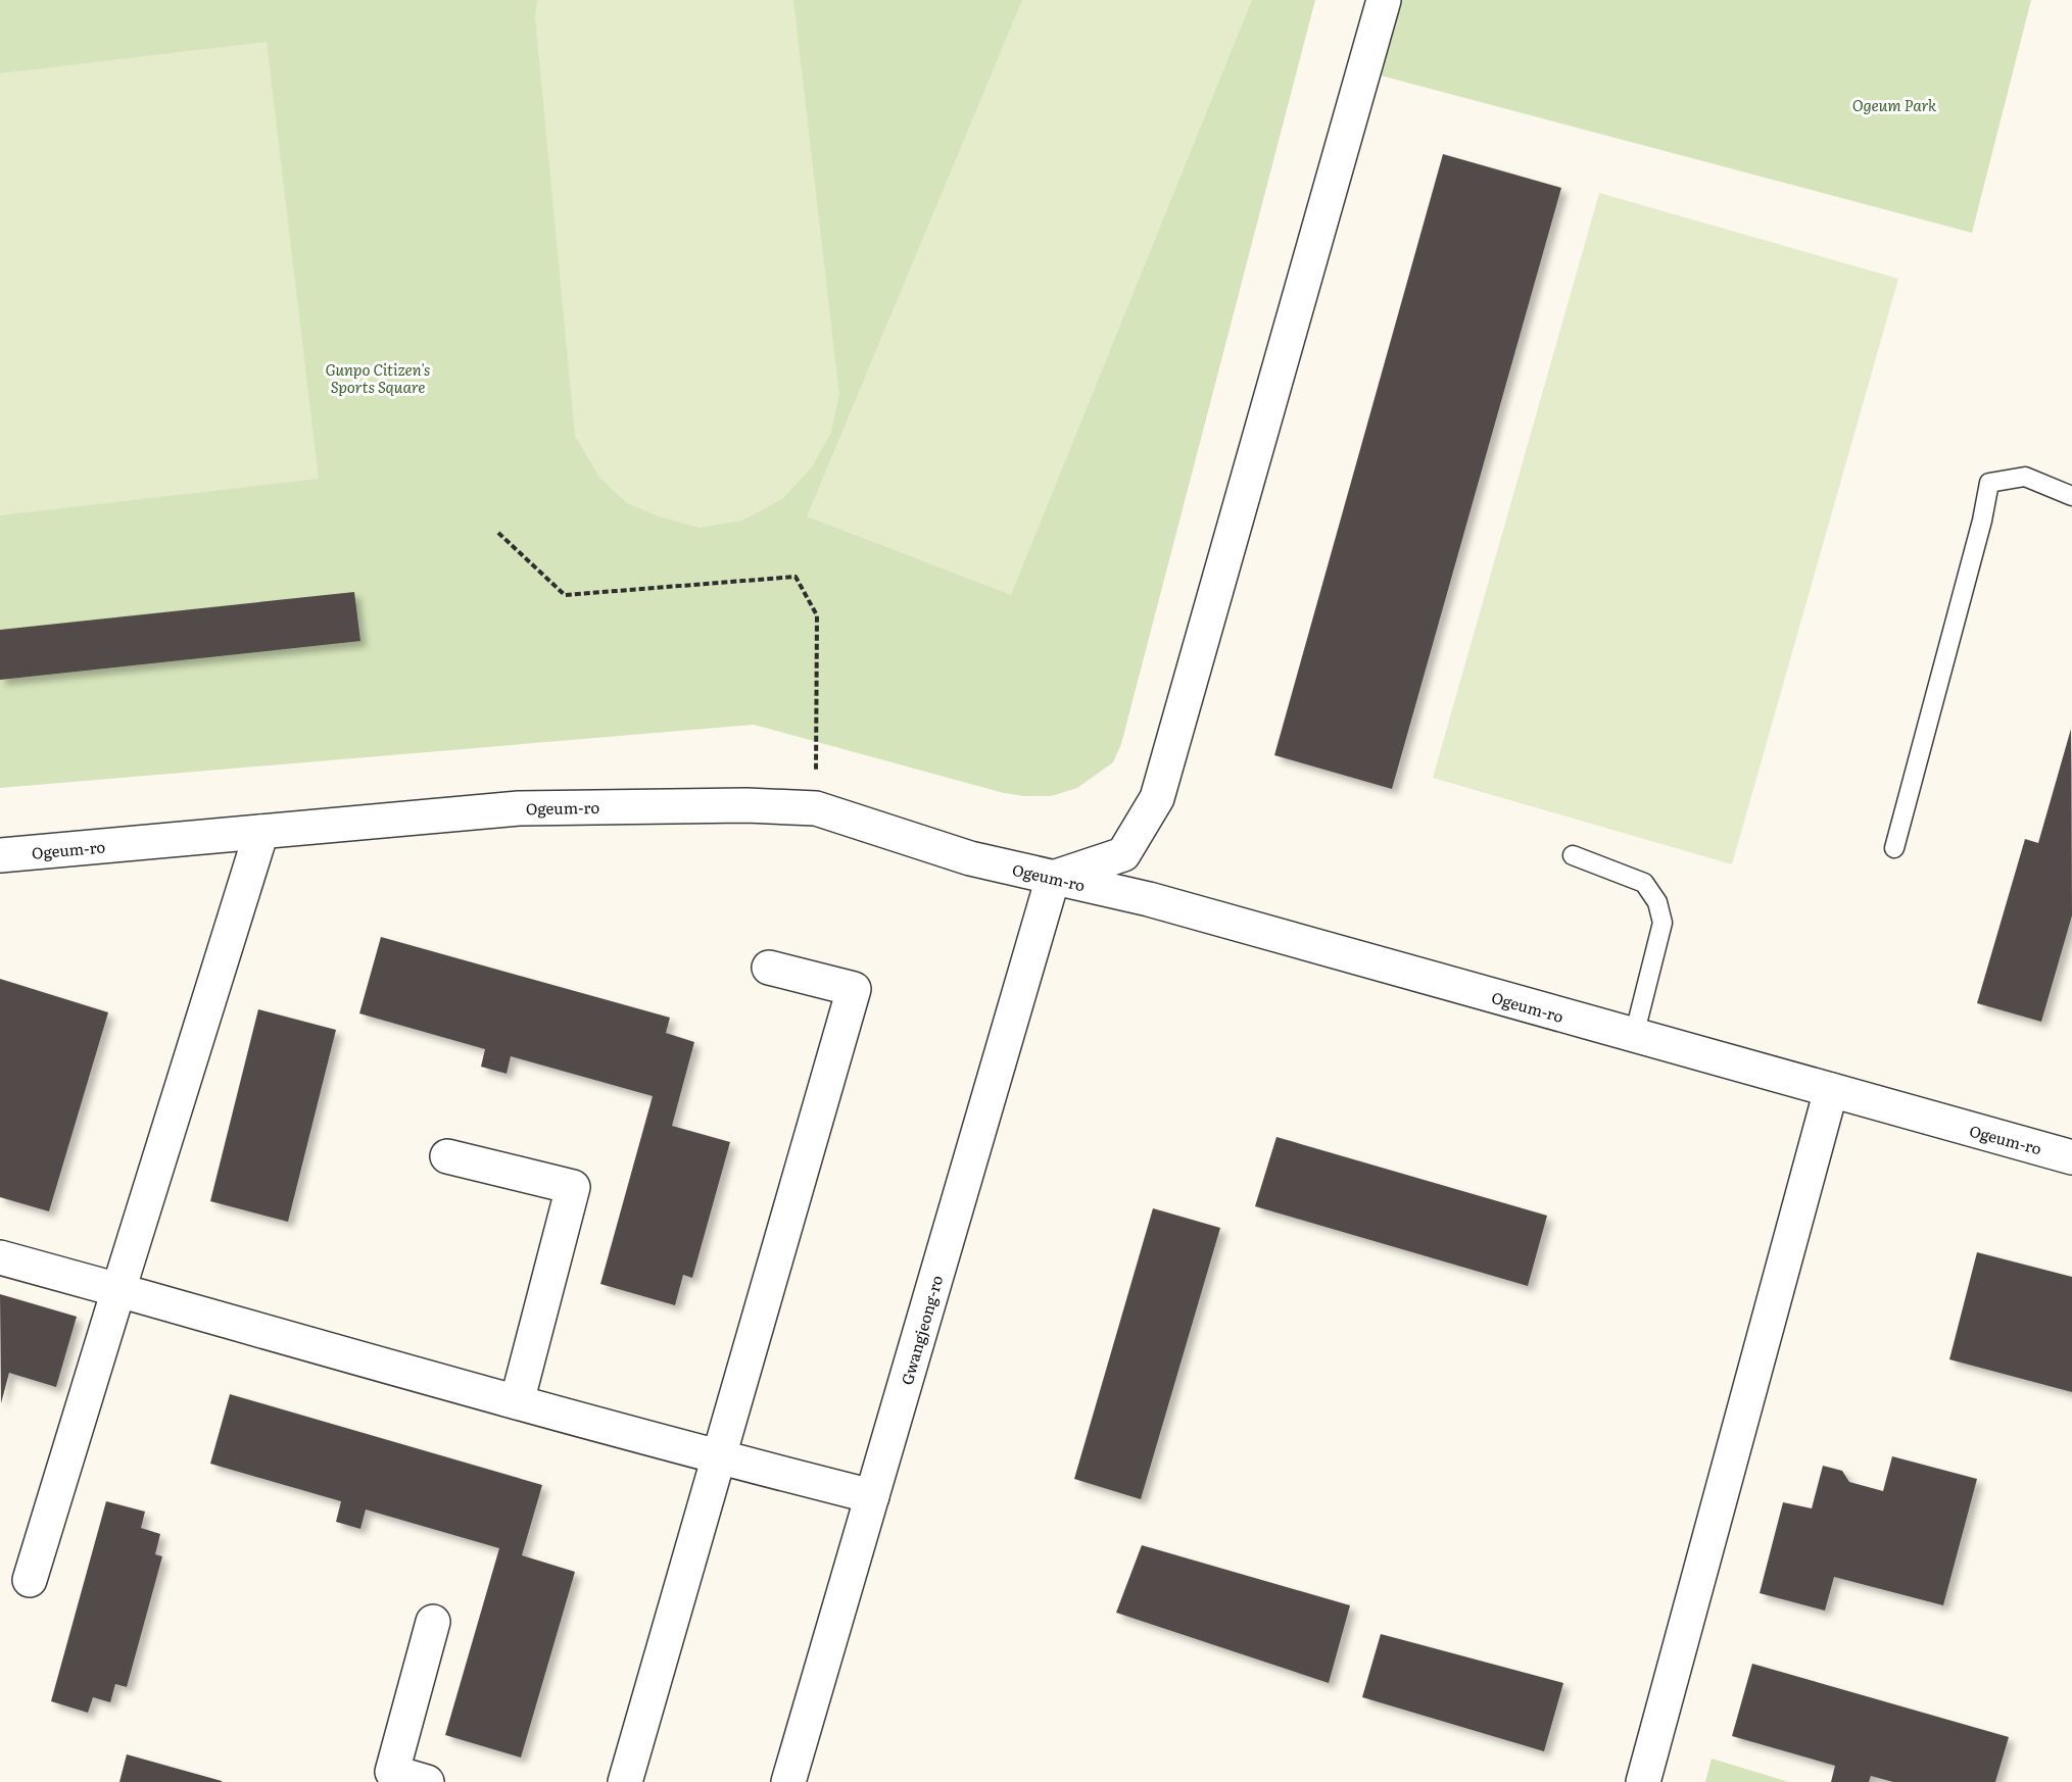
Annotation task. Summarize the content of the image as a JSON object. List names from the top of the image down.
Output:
{
  "streets": {
    "street": ["Ogeum-ro", "Gwangjeong-ro"]
  },
  "crossings": [
    ["Ogeum-ro", "Gwangjeong-ro"]
  ],
  "parks": ["Ogeum Park", "Gunpo Citizen's Sports Square"]
}
